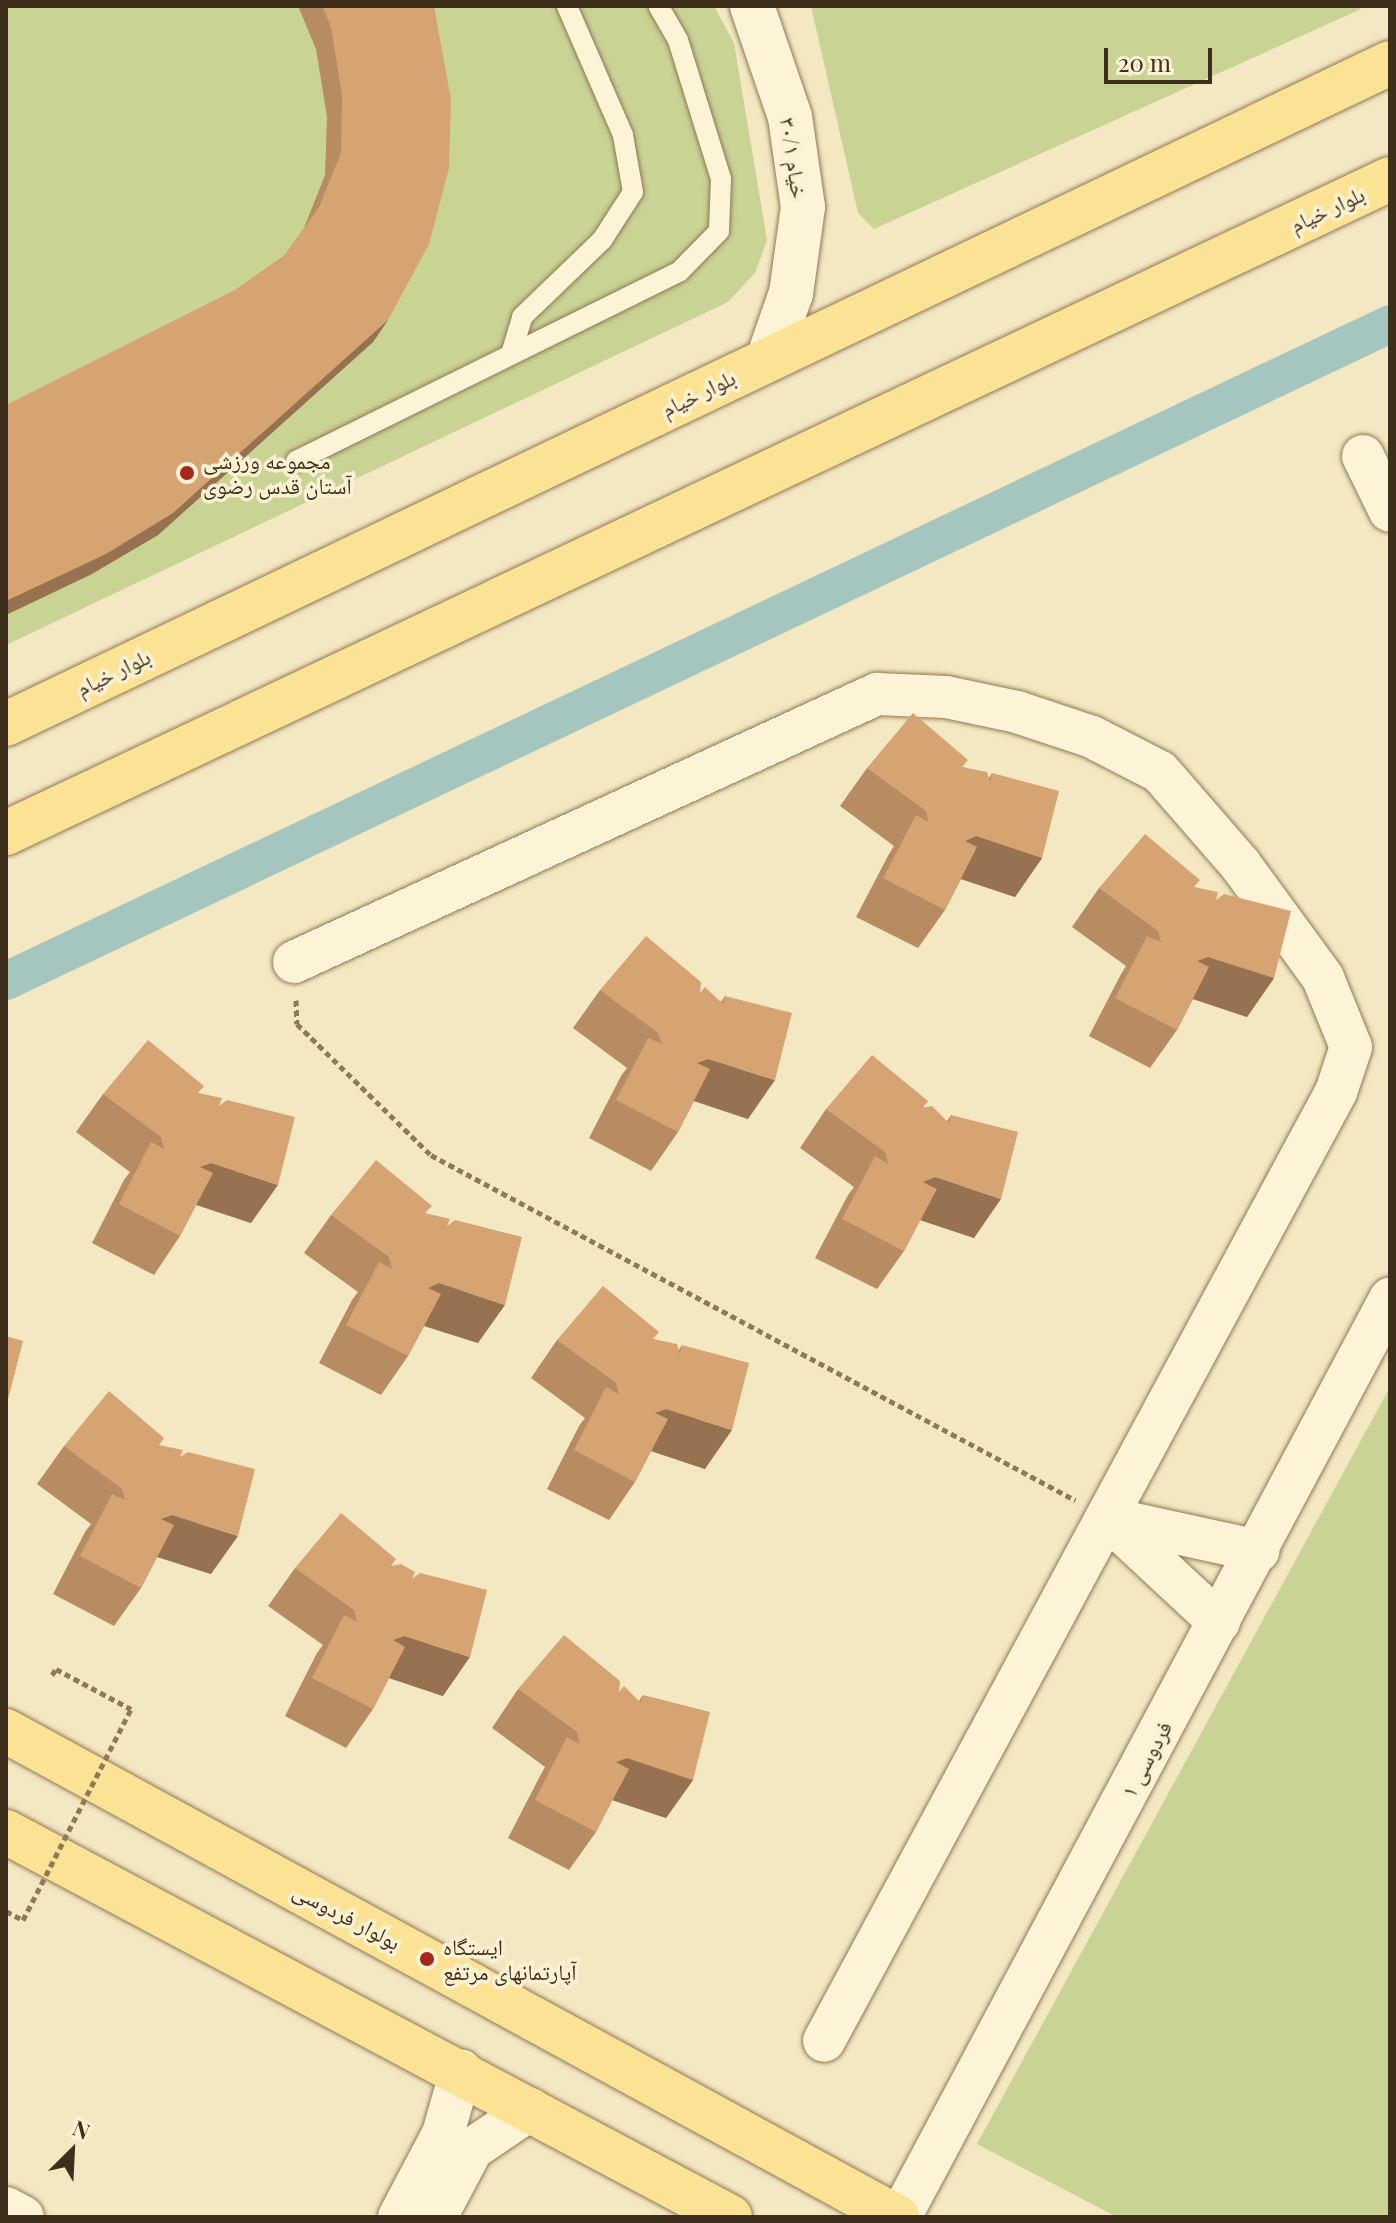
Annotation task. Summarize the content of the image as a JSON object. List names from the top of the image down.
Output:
{
  "streets": {
    "main road": ["بلوار خیام", "بولوار فردوسی"],
    "street": ["خیام ۳۰/۱", "فردوسی ۱"]
  },
  "crossings": [
    ["خیام ۳۰/۱", "بلوار خیام"],
    ["فردوسی ۱", "بولوار فردوسی"]
  ],
  "places": ["مجموعه ورزشی آستان قدس رضوی", "ایستگاه آپارتمانهای مرتفع"],
  "scale_bar": "20 m",
  "north": "top right"
}
